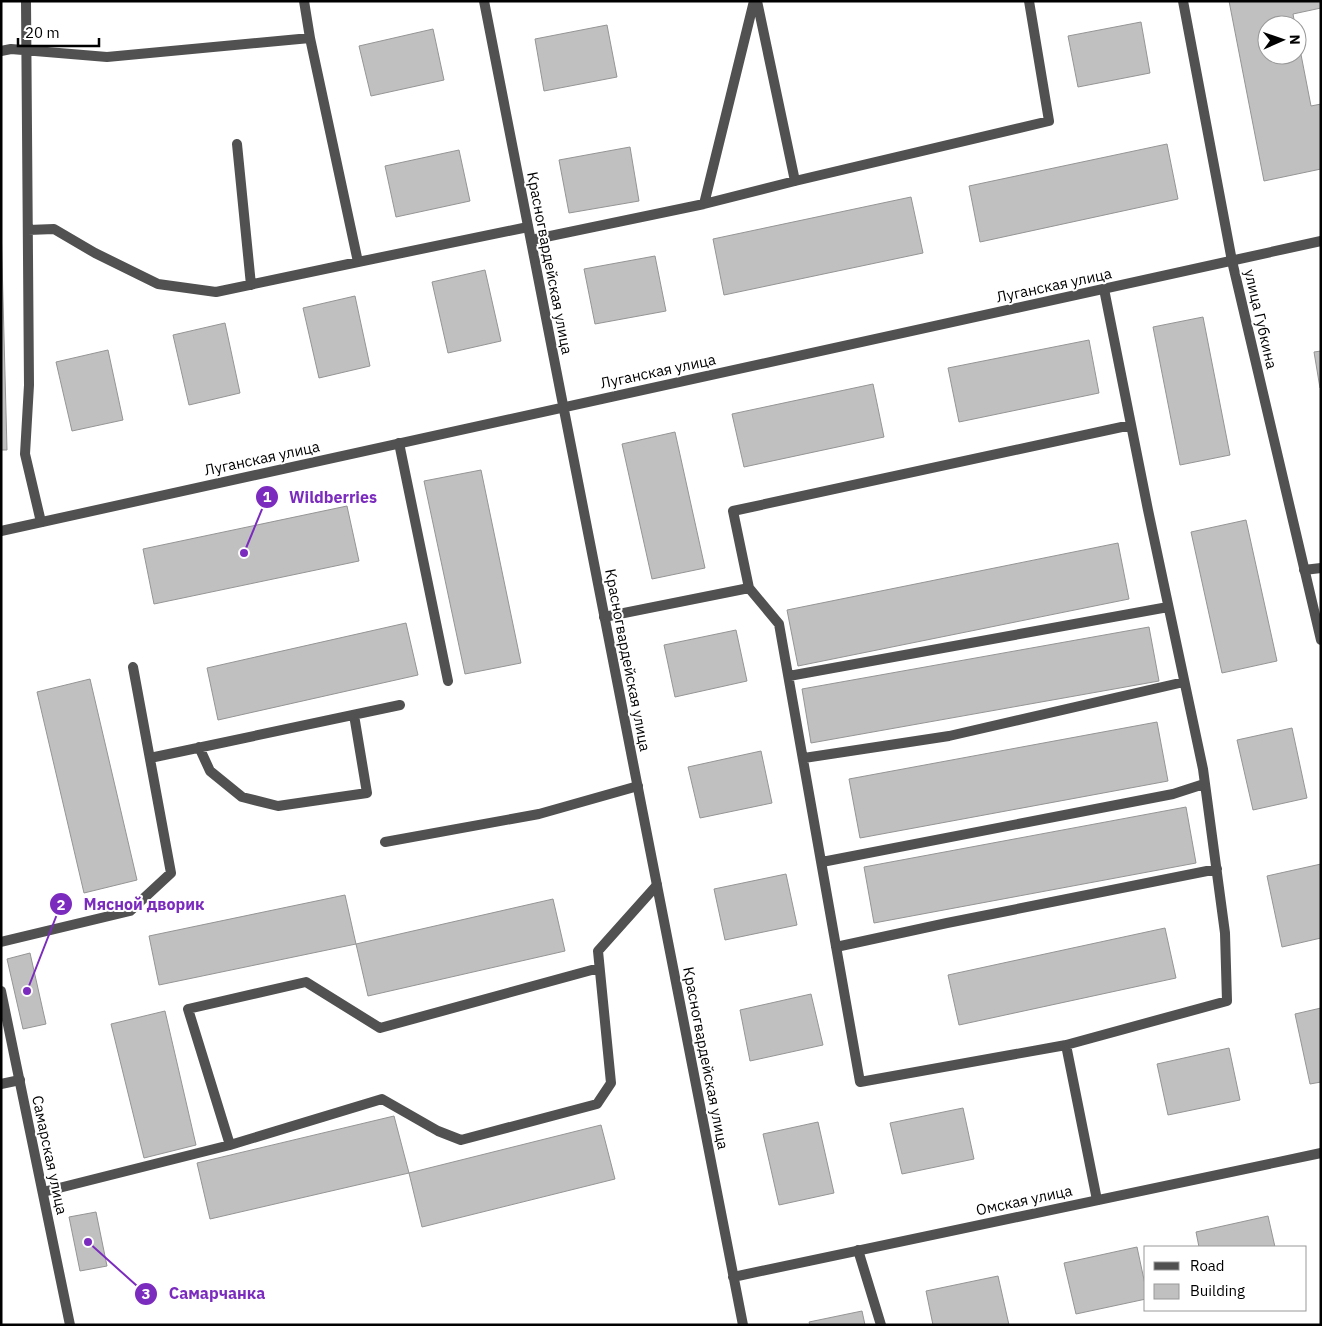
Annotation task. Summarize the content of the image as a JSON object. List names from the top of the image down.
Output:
{
  "streets": {
    "street": [
      "Красногвардейская улица",
      "Луганская улица",
      "улица Губкина",
      "Самарская улица",
      "Омская улица"
    ]
  },
  "crossings": [
    ["Красногвардейская улица", "Луганская улица"],
    ["Красногвардейская улица", "Омская улица"],
    ["Луганская улица", "улица Губкина"]
  ],
  "places": ["Wildberries", "Мясной дворик", "Самарчанка"],
  "legend": ["Road", "Building"],
  "scale_bar": "20 m",
  "north": "right"
}
